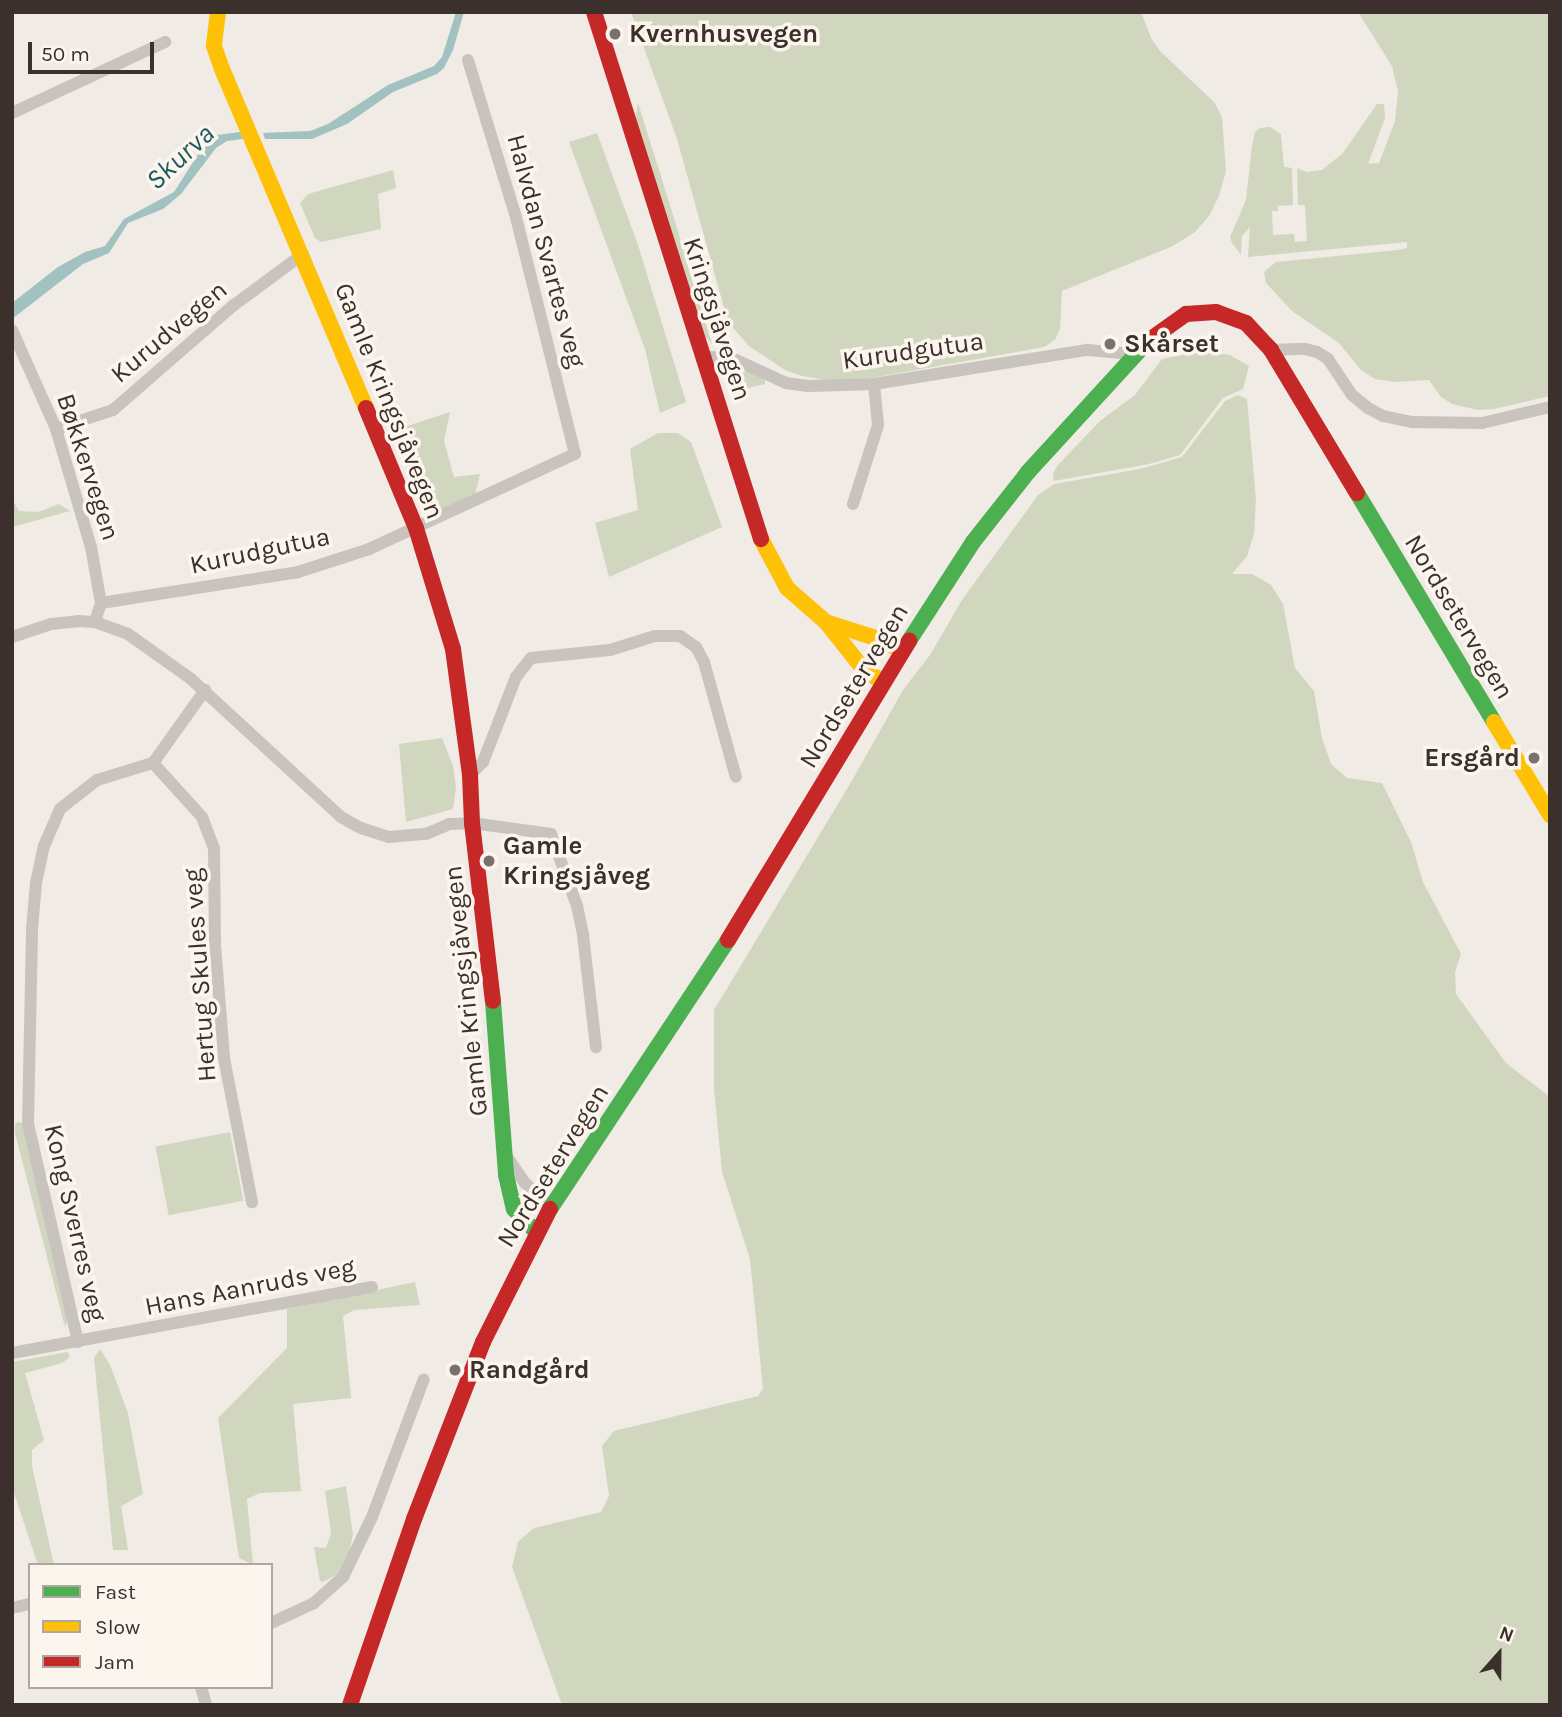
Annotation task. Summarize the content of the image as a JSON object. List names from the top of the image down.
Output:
{
  "streets": {
    "main road": ["Kringsjåvegen", "Gamle Kringsjåvegen", "Nordsetervegen"],
    "street": [
      "Halvdan Svartes veg",
      "Kurudvegen",
      "Kurudgutua",
      "Bøkkervegen",
      "Hertug Skules veg",
      "Kong Sverres veg",
      "Hans Aanruds veg"
    ]
  },
  "crossings": [
    ["Halvdan Svartes veg", "Kurudgutua"],
    ["Kringsjåvegen", "Kurudgutua"],
    ["Kringsjåvegen", "Nordsetervegen"],
    ["Kurudvegen", "Gamle Kringsjåvegen"],
    ["Kurudvegen", "Bøkkervegen"],
    ["Kurudgutua", "Gamle Kringsjåvegen"],
    ["Kurudgutua", "Bøkkervegen"],
    ["Kurudgutua", "Nordsetervegen"],
    ["Gamle Kringsjåvegen", "Nordsetervegen"],
    ["Hertug Skules veg", "Kong Sverres veg"],
    ["Kong Sverres veg", "Hans Aanruds veg"]
  ],
  "water": ["Skurva"],
  "places": [
    "Kvernhusvegen",
    "Skårset",
    "Ersgård",
    "Gamle Kringsjåveg",
    "Randgård"
  ],
  "legend": ["Fast", "Slow", "Jam"],
  "scale_bar": "50 m",
  "north": "top"
}
